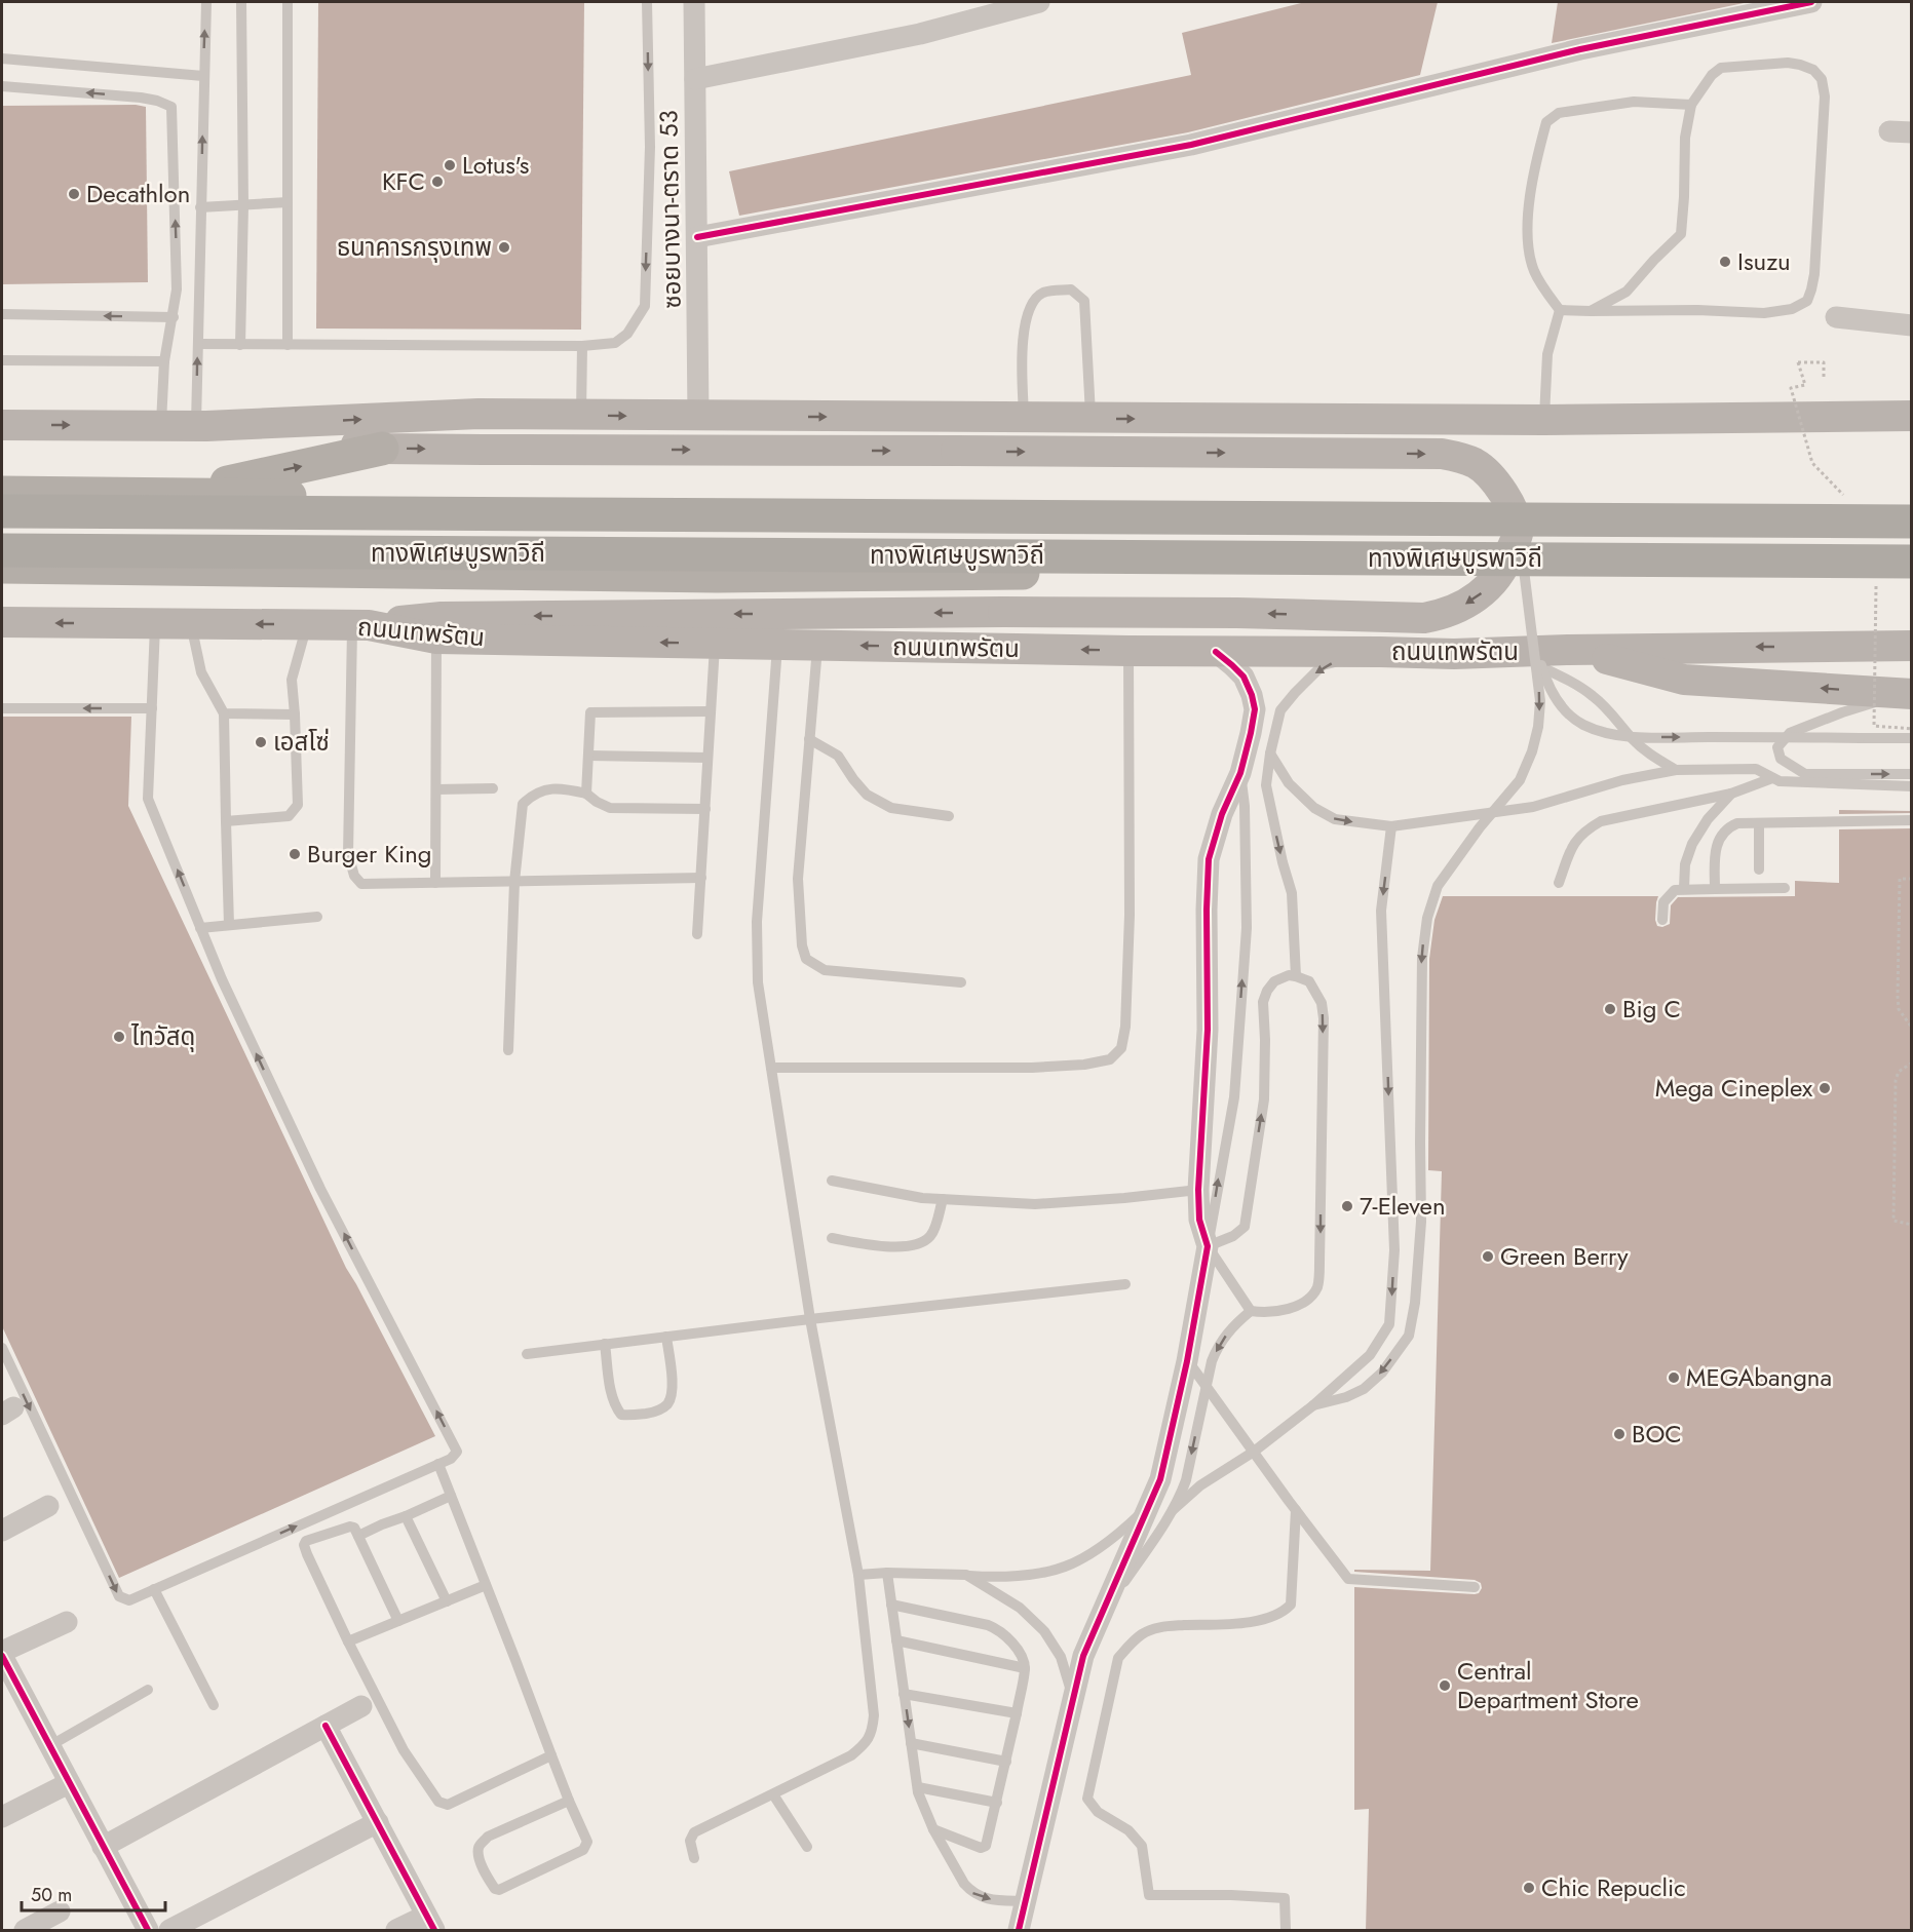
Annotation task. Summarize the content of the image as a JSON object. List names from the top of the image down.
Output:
{
  "streets": {
    "highway": ["ทางพิเศษบูรพาวิถี"],
    "main road": ["ถนนเทพรัตน"],
    "street": ["ซอยบางนา-ตราด 53"]
  },
  "places": [
    "Lotus's",
    "KFC",
    "Decathlon",
    "ธนาคารกรุงเทพ",
    "Isuzu",
    "เอสโซ่",
    "Burger King",
    "Big C",
    "ไทวัสดุ",
    "Mega Cineplex",
    "7-Eleven",
    "Green Berry",
    "MEGAbangna",
    "BOC",
    "Central Department Store",
    "Chic Repuclic"
  ],
  "scale_bar": "50 m"
}
